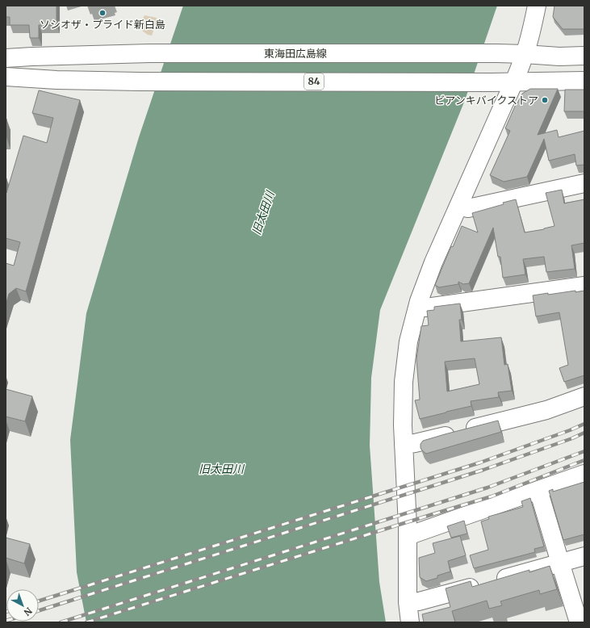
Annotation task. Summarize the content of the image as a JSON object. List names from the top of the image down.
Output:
{
  "streets": {
    "street": ["東海田広島線", "84"]
  },
  "water": ["旧太田川"],
  "places": ["ソシオザ・プライド新白島", "ビアンキバイクストア"],
  "north": "bottom right"
}
